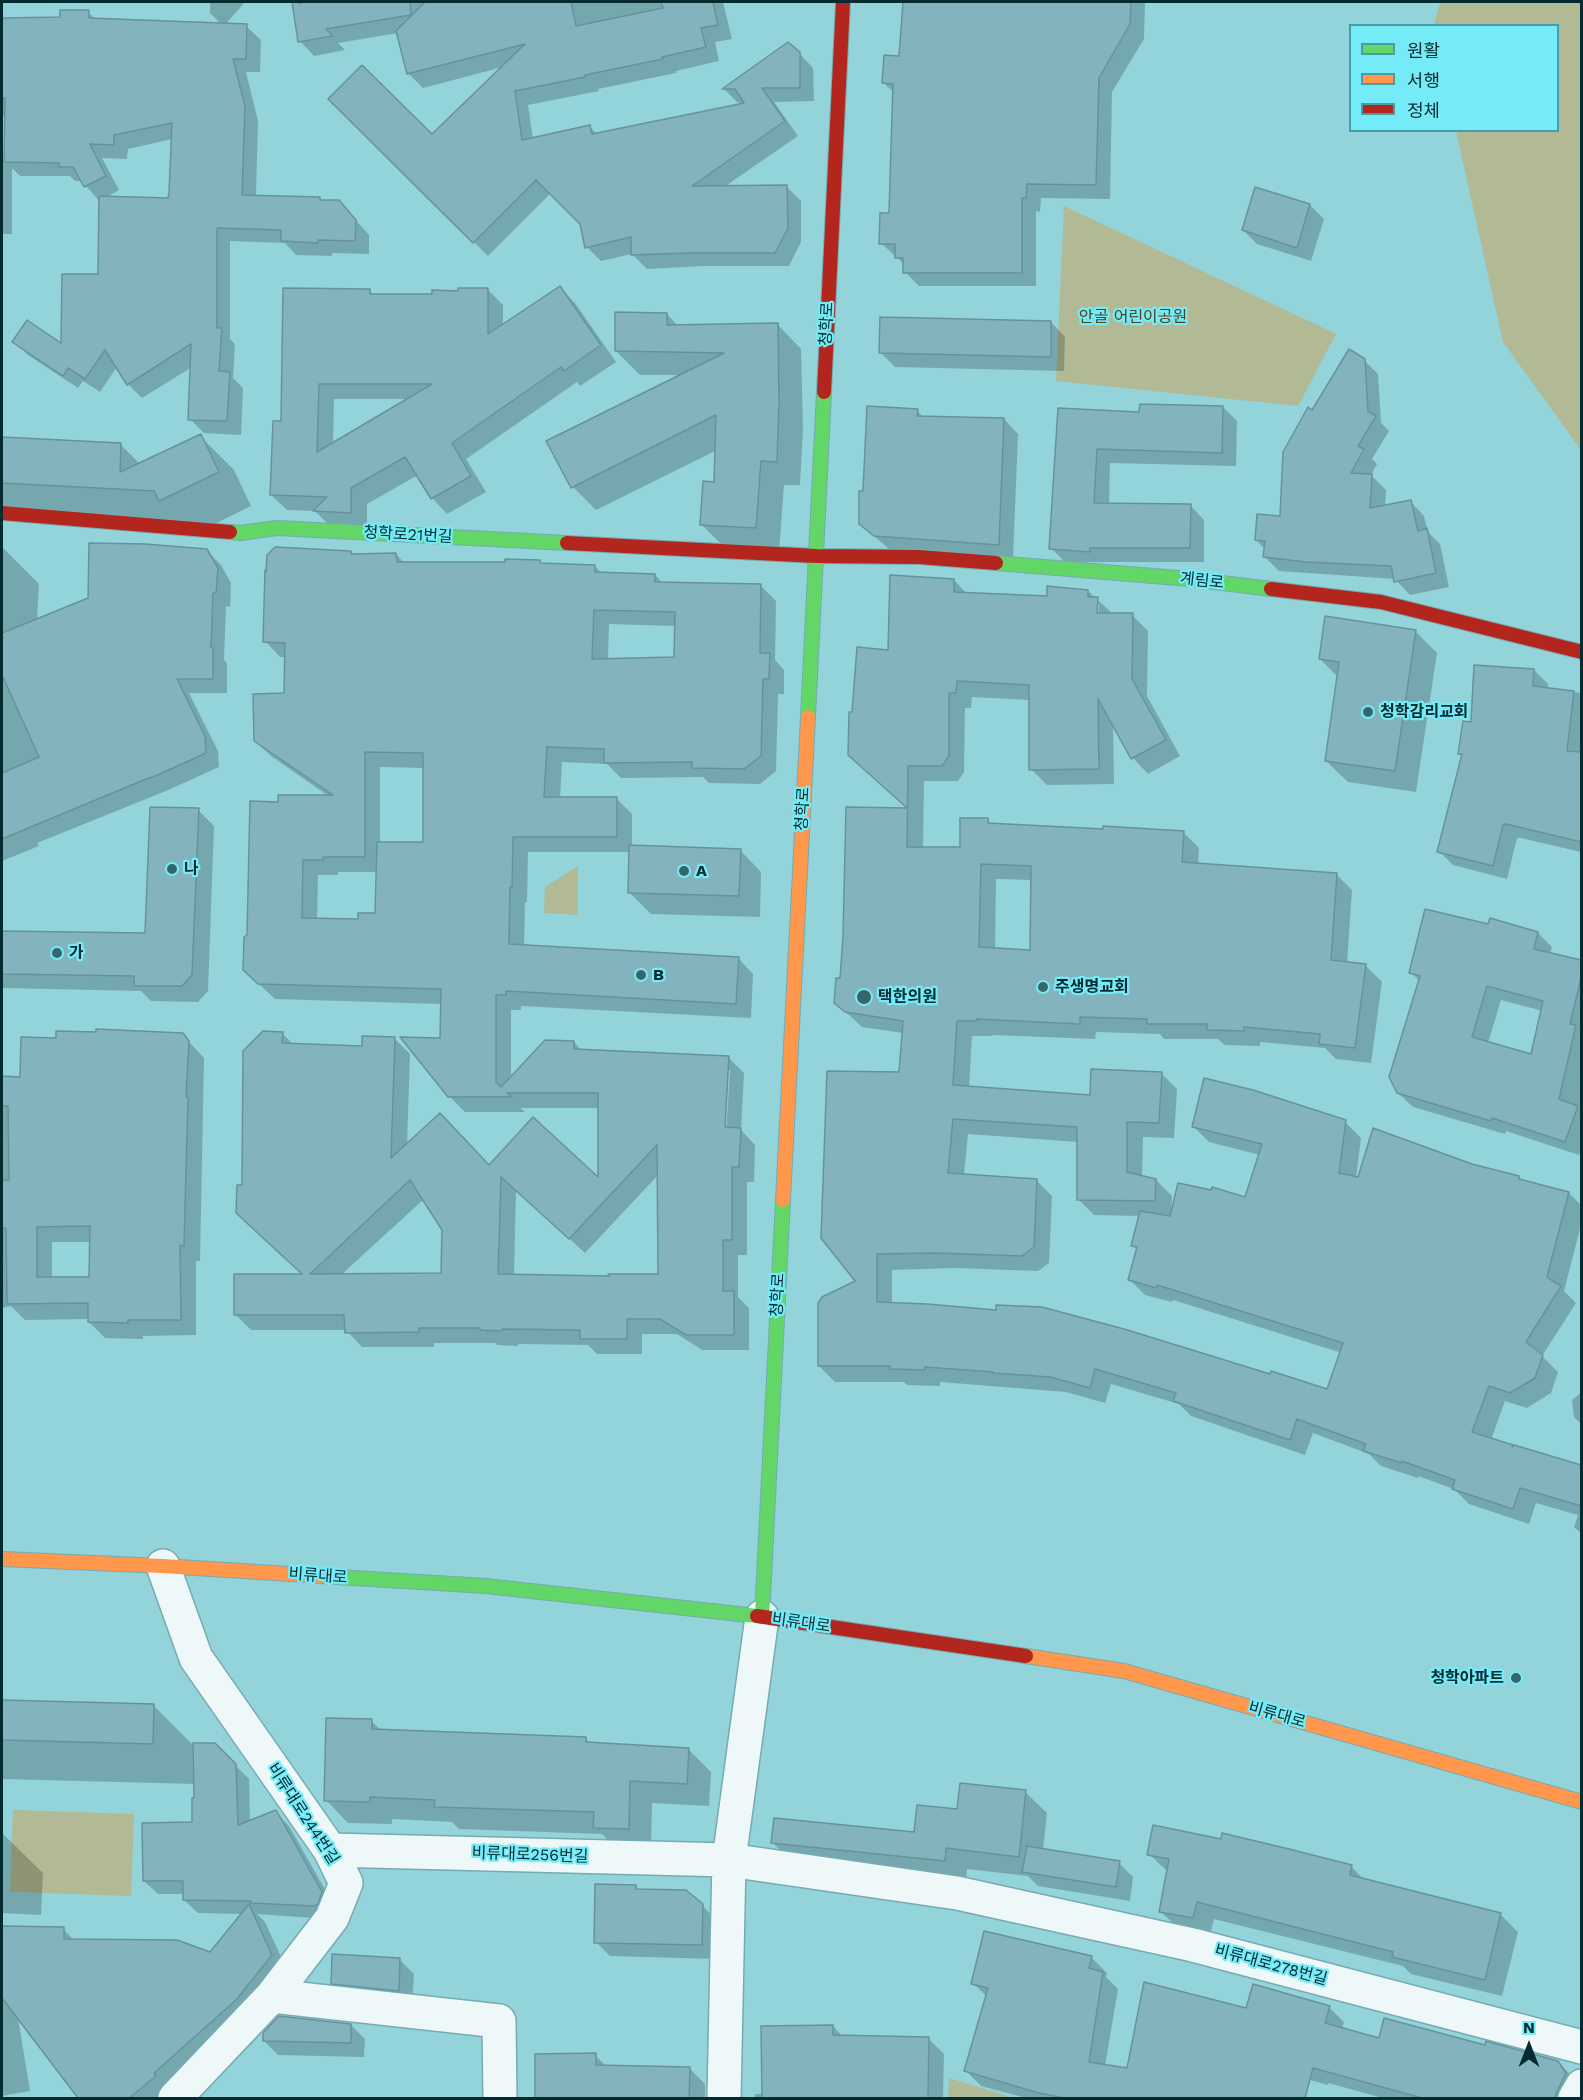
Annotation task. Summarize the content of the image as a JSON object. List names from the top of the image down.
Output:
{
  "streets": {
    "street": [
      "청학로",
      "청학로21번길",
      "계림로",
      "비류대로",
      "비류대로244번길",
      "비류대로256번길",
      "비류대로278번길"
    ]
  },
  "crossings": [
    ["청학로", "청학로21번길"],
    ["청학로", "계림로"],
    ["청학로", "비류대로"],
    ["청학로21번길", "계림로"],
    ["비류대로", "비류대로244번길"],
    ["비류대로244번길", "비류대로256번길"],
    ["비류대로256번길", "비류대로278번길"]
  ],
  "parks": ["안골 어린이공원"],
  "places": [
    "청학감리교회",
    "나",
    "A",
    "가",
    "B",
    "주생명교회",
    "택한의원",
    "청학아파트"
  ],
  "legend": ["원활", "서행", "정체"],
  "north": "top"
}
